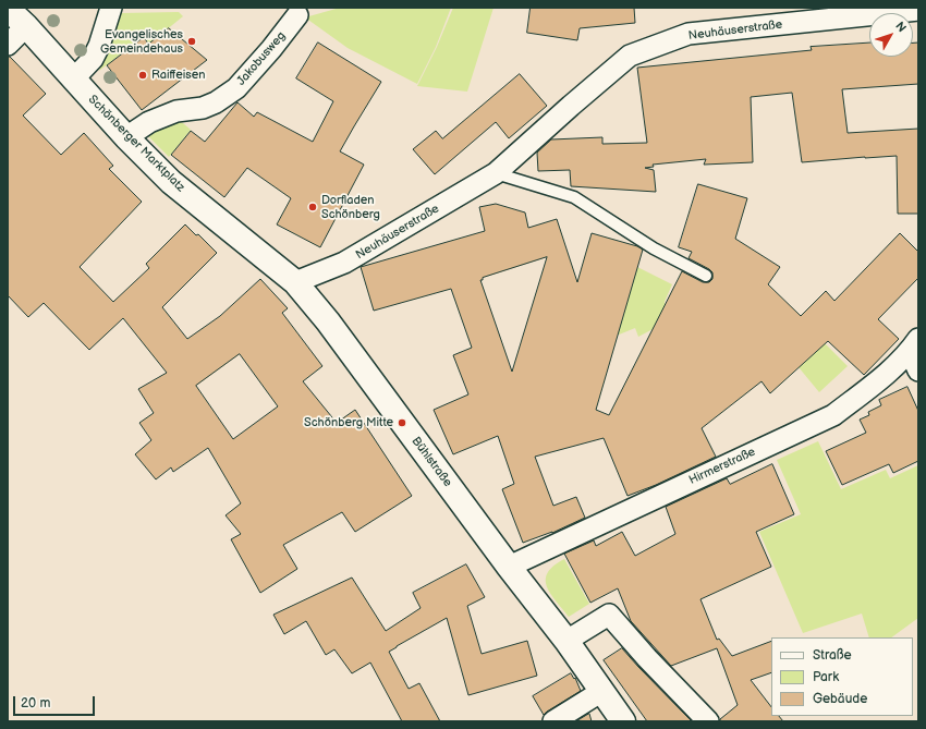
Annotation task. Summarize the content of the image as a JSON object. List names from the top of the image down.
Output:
{
  "streets": {
    "street": [
      "Neuhäuserstraße",
      "Jakobusweg",
      "Schönberger Marktplatz",
      "Bühlstraße",
      "Hirmerstraße"
    ]
  },
  "crossings": [
    ["Neuhäuserstraße", "Schönberger Marktplatz"],
    ["Neuhäuserstraße", "Bühlstraße"],
    ["Jakobusweg", "Schönberger Marktplatz"],
    ["Schönberger Marktplatz", "Bühlstraße"],
    ["Bühlstraße", "Hirmerstraße"]
  ],
  "places": [
    "Evangelisches Gemeindehaus",
    "Raiffeisen",
    "Dorfladen Schönberg",
    "Schönberg Mitte"
  ],
  "legend": ["Straße", "Park", "Gebäude"],
  "scale_bar": "20 m",
  "north": "top right"
}
